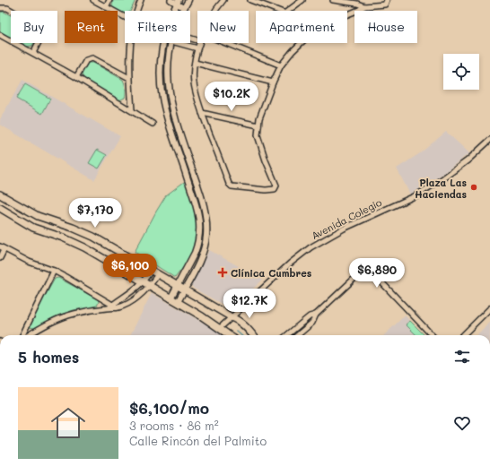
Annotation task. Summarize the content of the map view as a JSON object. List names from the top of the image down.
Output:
{
  "streets": {
    "street": ["Avenida Colegio"]
  },
  "places": {
    "other": ["Plaza Las Haciendas"],
    "health": ["Clínica Cumbres"]
  },
  "page": {
    "chip": [
      "Buy",
      "Rent",
      "Filters",
      "New",
      "Apartment",
      "House"
    ],
    "price": [
      "$10.2K",
      "$7,170",
      "$6,100",
      "$6,890",
      "$12.7K"
    ],
    "heading": "5 homes",
    "list": [
      {
        "name": "$6,100/mo",
        "note": "3 rooms · 86 m² · Calle Rincón del Palmito"
      }
    ]
  }
}
